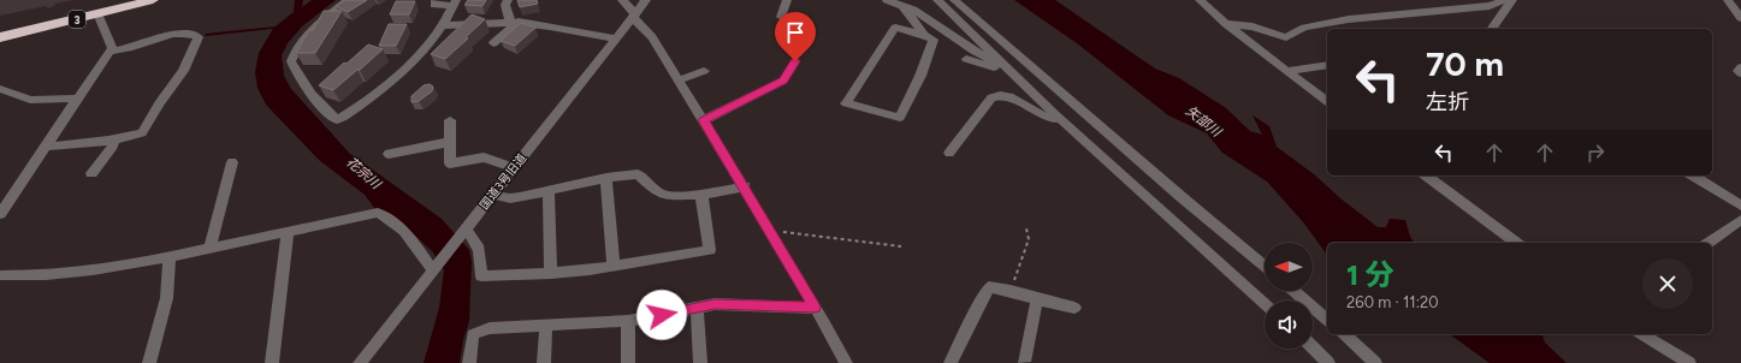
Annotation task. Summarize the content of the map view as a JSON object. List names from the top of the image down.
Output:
{
  "streets": {
    "highway": ["3"],
    "street": ["国道3号旧道"]
  },
  "water": ["矢部川", "花宗川"],
  "north": "left",
  "page": {
    "turn": ["70 m", "左折"],
    "heading": ["1 分", "260 m · 11:20"]
  }
}
